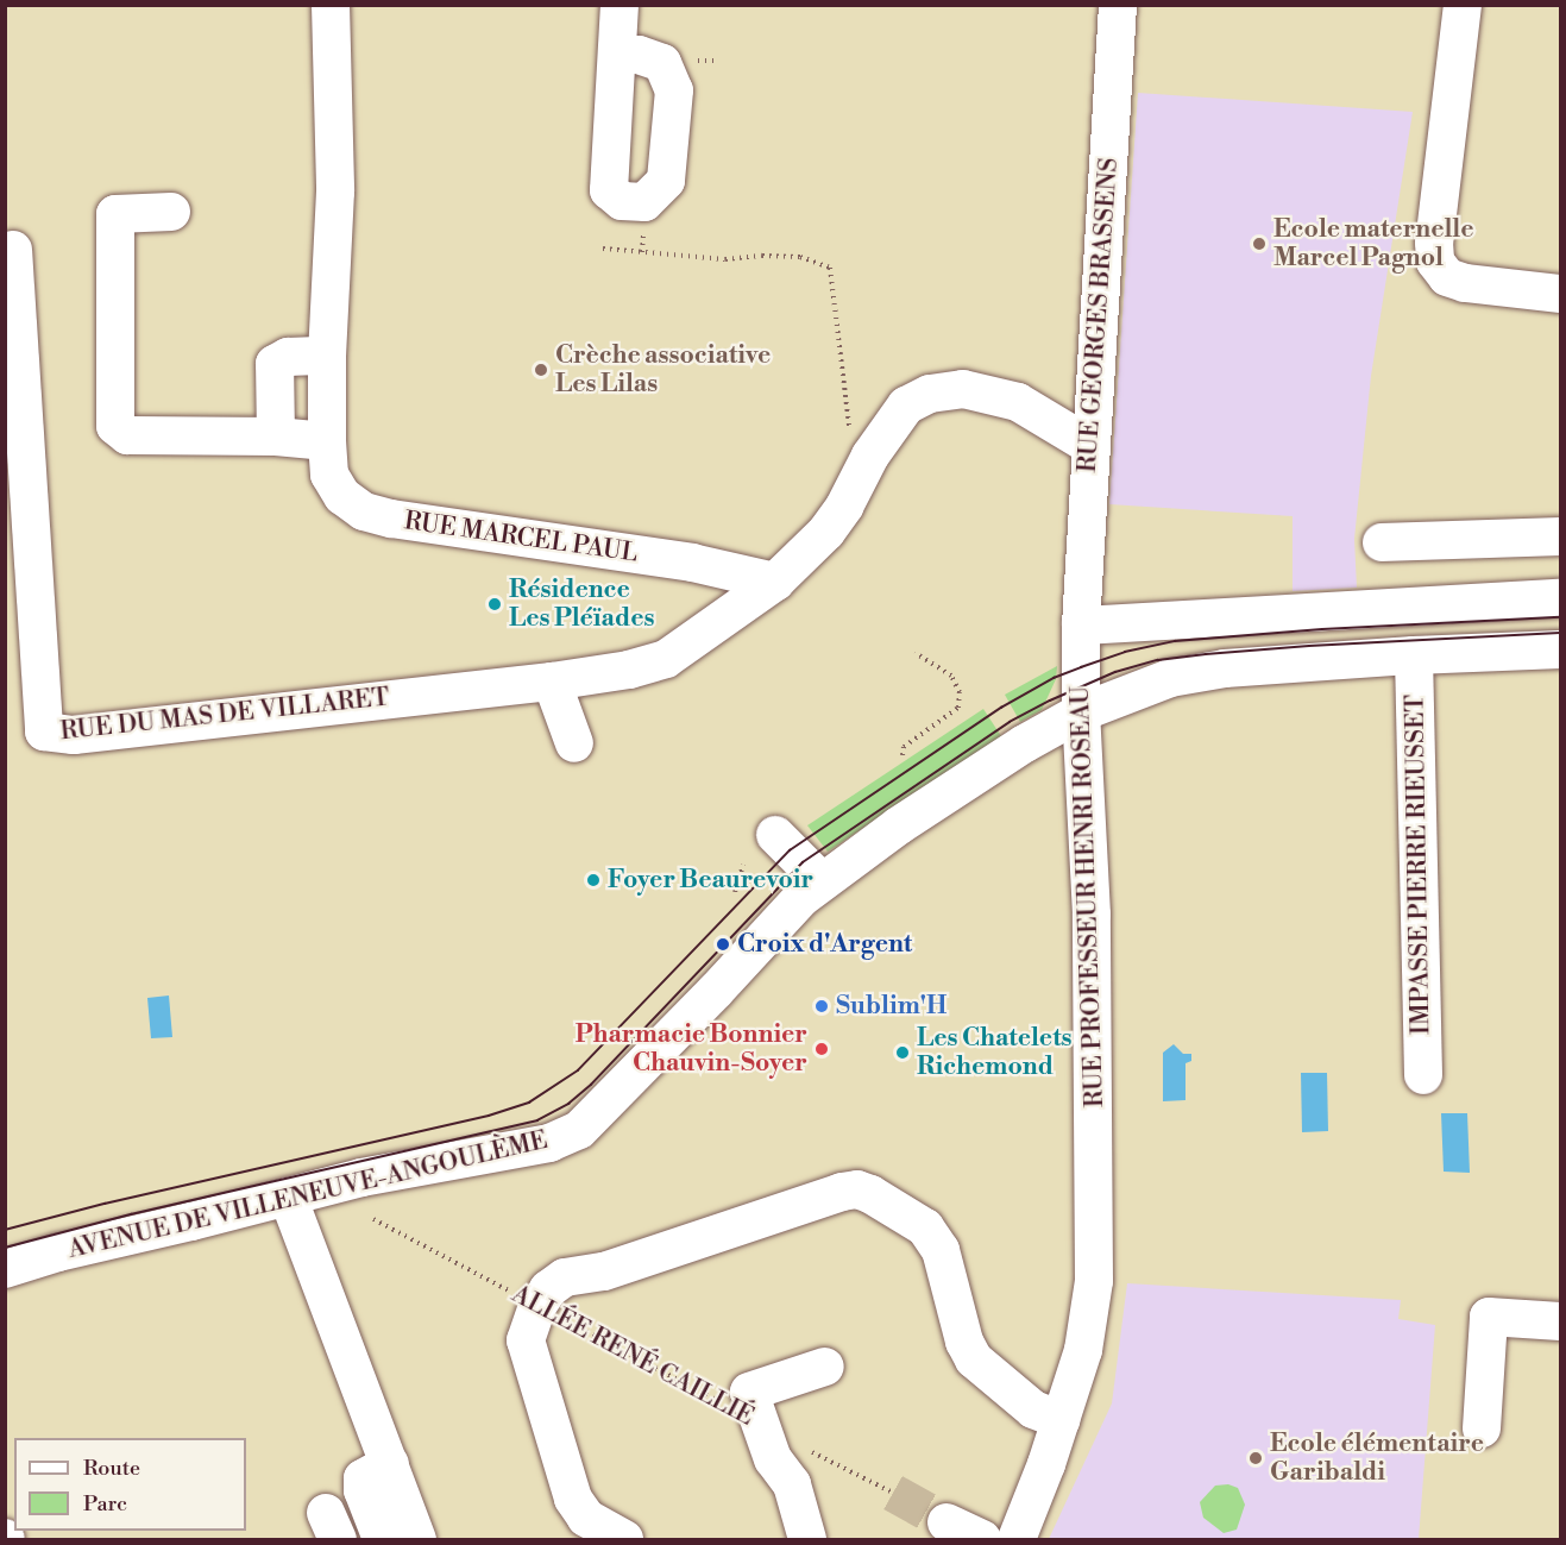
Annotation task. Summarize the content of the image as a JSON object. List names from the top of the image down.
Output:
{
  "streets": {
    "street": [
      "RUE GEORGES BRASSENS",
      "RUE MARCEL PAUL",
      "RUE DU MAS DE VILLARET",
      "IMPASSE PIERRE RIEUSSET",
      "RUE PROFESSEUR HENRI ROSEAU",
      "AVENUE DE VILLENEUVE-ANGOULÈME"
    ],
    "path": ["ALLÉE RENÉ CAILLIÉ"]
  },
  "crossings": [
    ["RUE GEORGES BRASSENS", "RUE PROFESSEUR HENRI ROSEAU"],
    ["RUE MARCEL PAUL", "RUE DU MAS DE VILLARET"],
    ["IMPASSE PIERRE RIEUSSET", "AVENUE DE VILLENEUVE-ANGOULÈME"],
    ["RUE PROFESSEUR HENRI ROSEAU", "AVENUE DE VILLENEUVE-ANGOULÈME"]
  ],
  "places": [
    "Ecole maternelle Marcel Pagnol",
    "Crèche associative Les Lilas",
    "Résidence Les Pléïades",
    "Foyer Beaurevoir",
    "Croix d'Argent",
    "Sublim'H",
    "Pharmacie Bonnier Chauvin-Soyer",
    "Les Chatelets Richemond",
    "Ecole élémentaire Garibaldi"
  ],
  "legend": ["Route", "Parc"]
}
